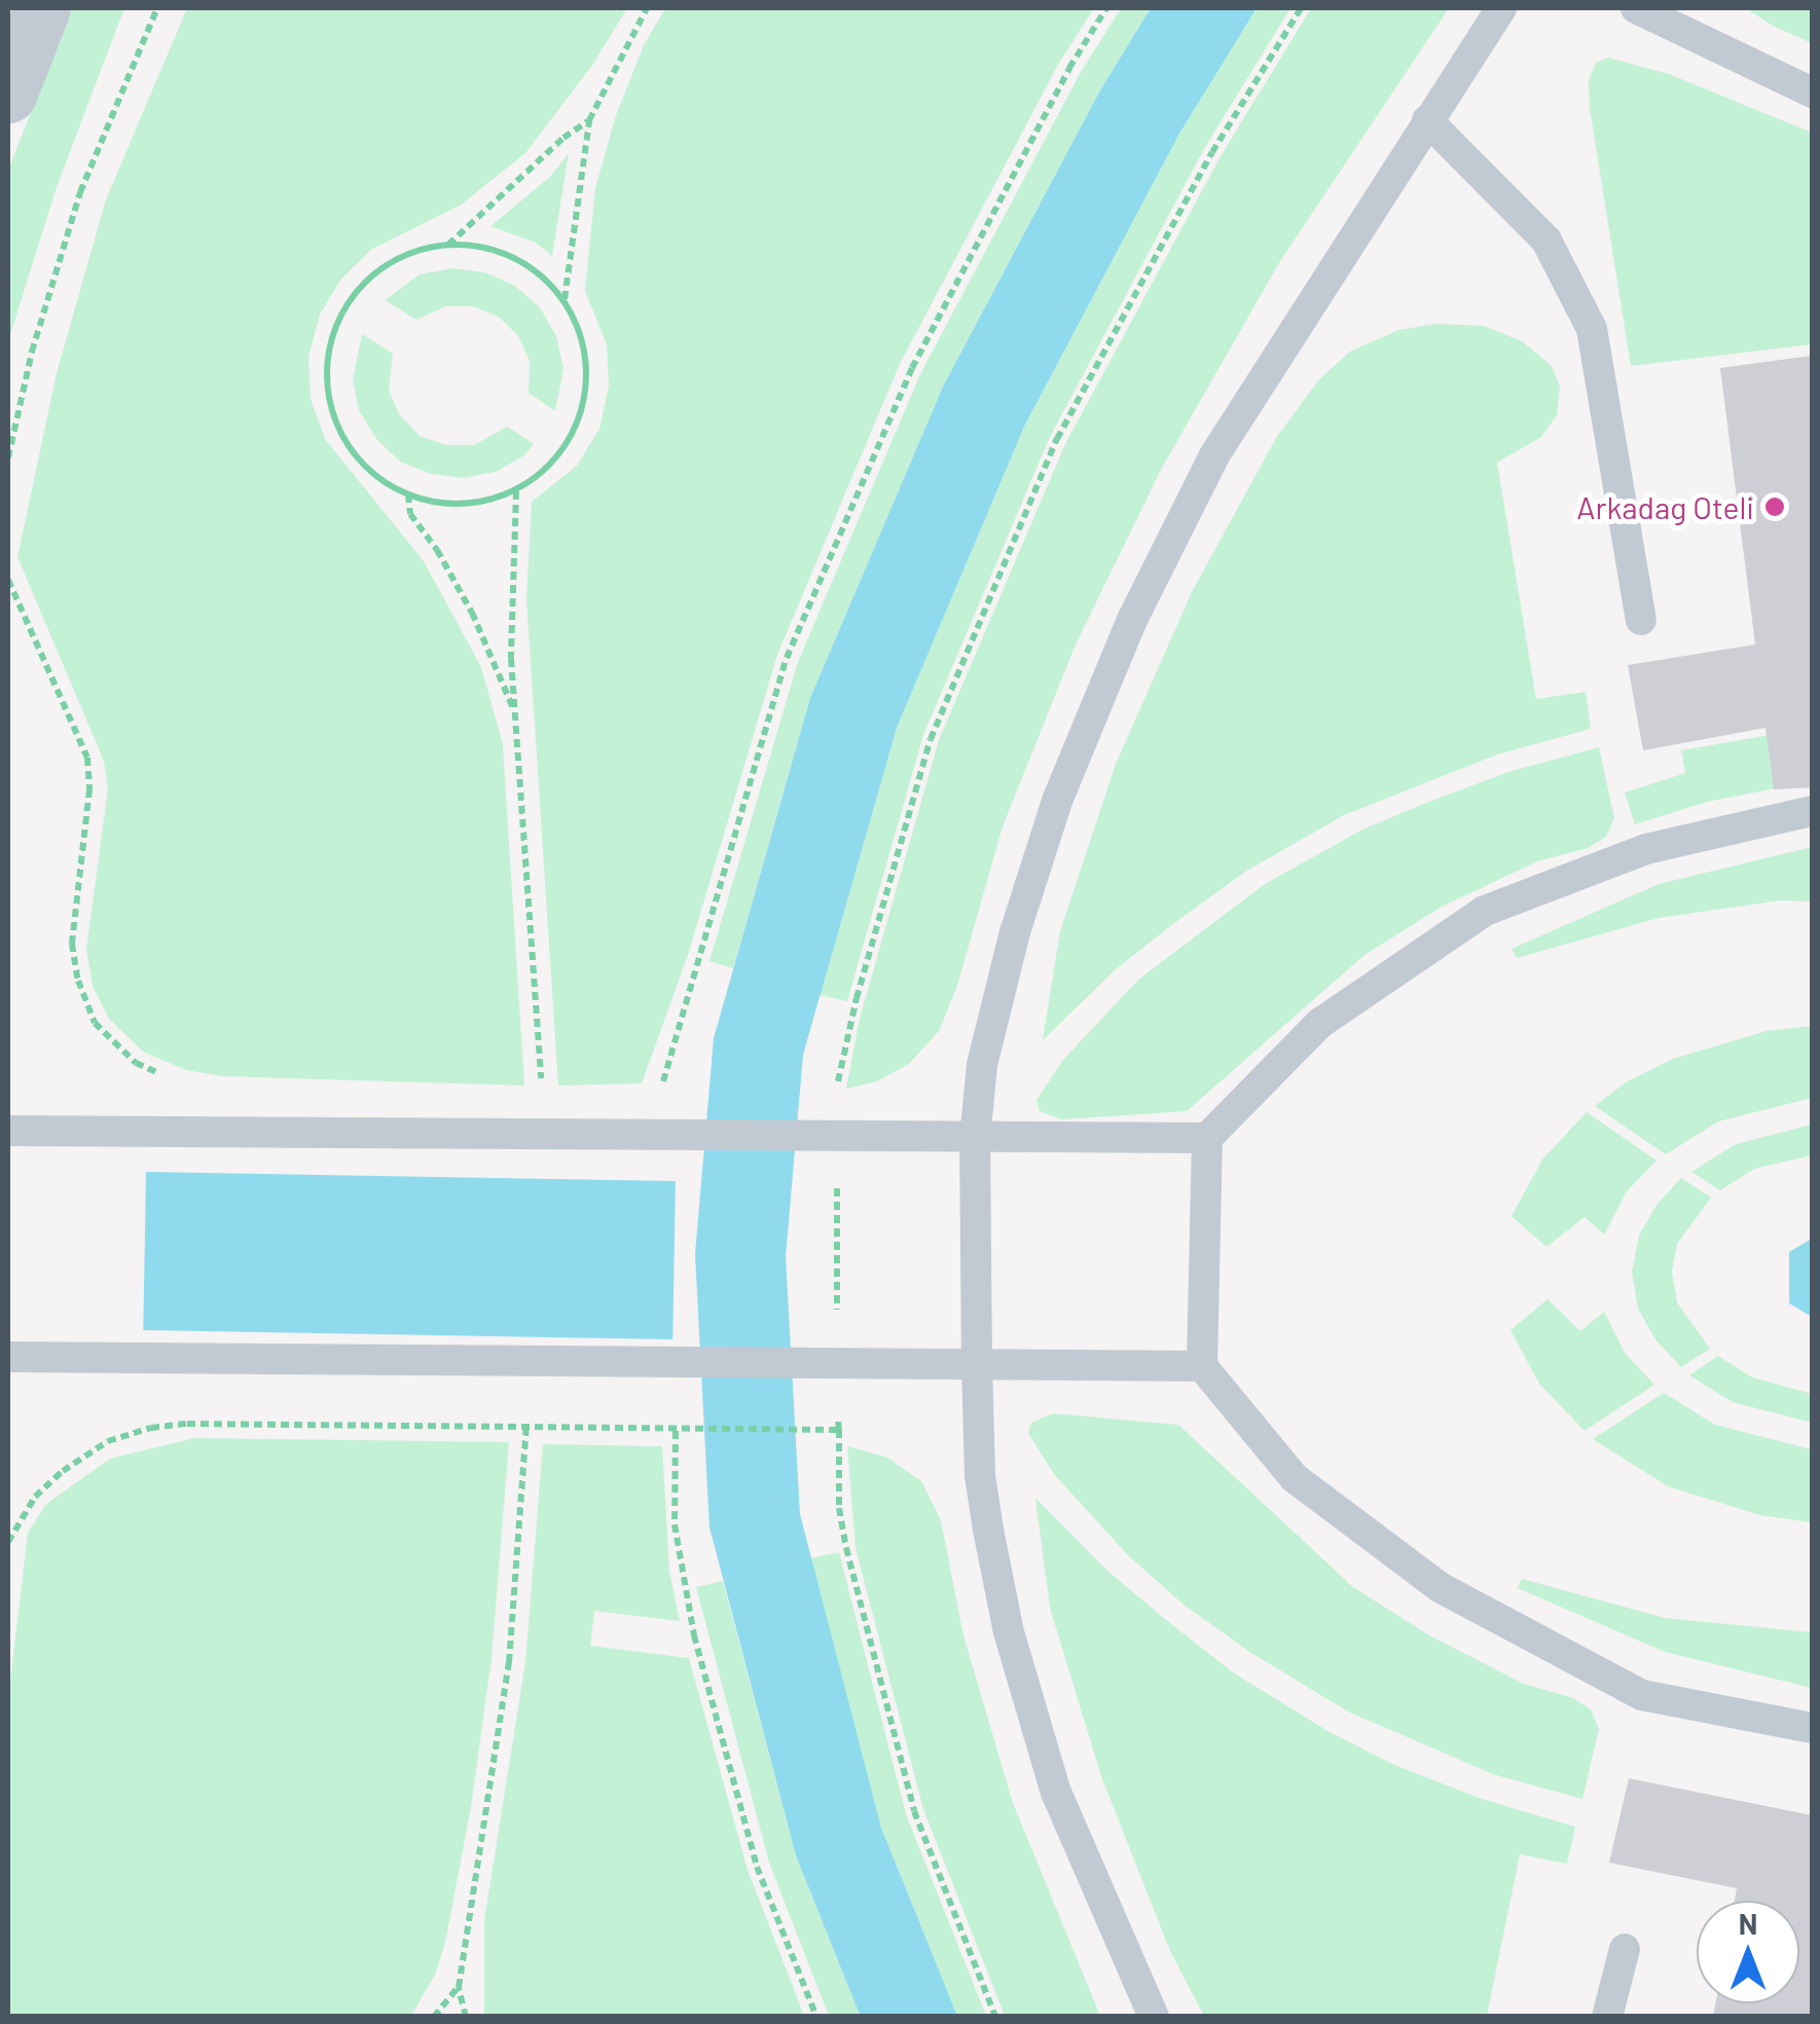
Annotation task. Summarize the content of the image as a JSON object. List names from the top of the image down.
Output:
{
  "places": ["Arkadag Oteli"],
  "north": "top"
}
